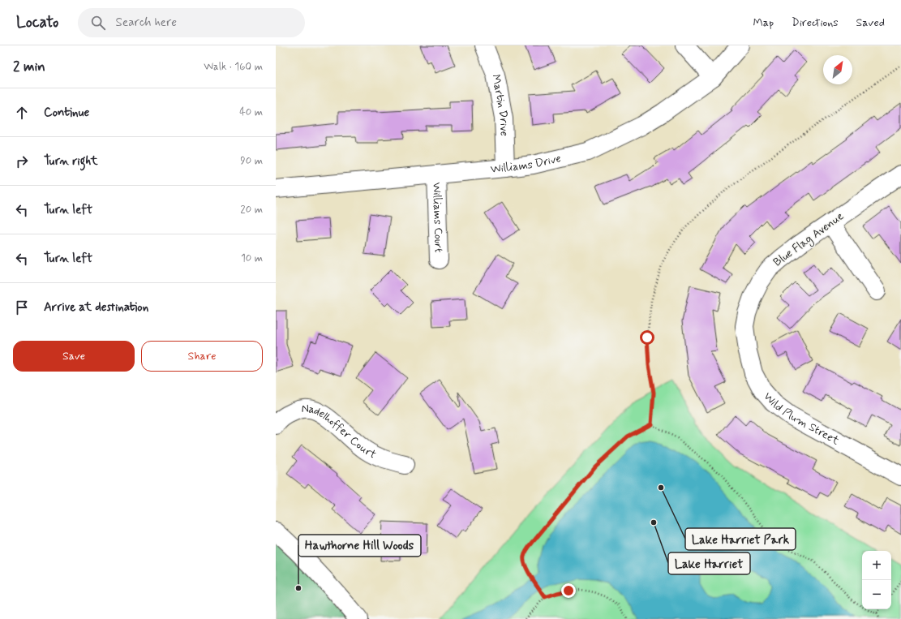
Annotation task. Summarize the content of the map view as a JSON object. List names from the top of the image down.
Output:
{
  "streets": {
    "street": [
      "Martin Drive",
      "Williams Drive",
      "Williams Court",
      "Blue Flag Avenue",
      "Wild Plum Street",
      "Nadelhoffer Court"
    ]
  },
  "crossings": [
    ["Martin Drive", "Williams Drive"],
    ["Williams Drive", "Williams Court"],
    ["Blue Flag Avenue", "Wild Plum Street"]
  ],
  "places": ["Lake Harriet Park", "Lake Harriet", "Hawthorne Hill Woods"],
  "north": "top right",
  "page": {
    "header": "Locato",
    "search": "Search here",
    "nav": ["Map", "Directions", "Saved"],
    "heading": ["2 min", "Walk · 160 m"],
    "list": [
      ["Continue", "40 m"],
      ["Turn right", "90 m"],
      ["Turn left", "20 m"],
      ["Turn left", "10 m"],
      "Arrive at destination"
    ],
    "buttons": ["Save", "Share"],
    "map_buttons": ["+", "−"]
  }
}
